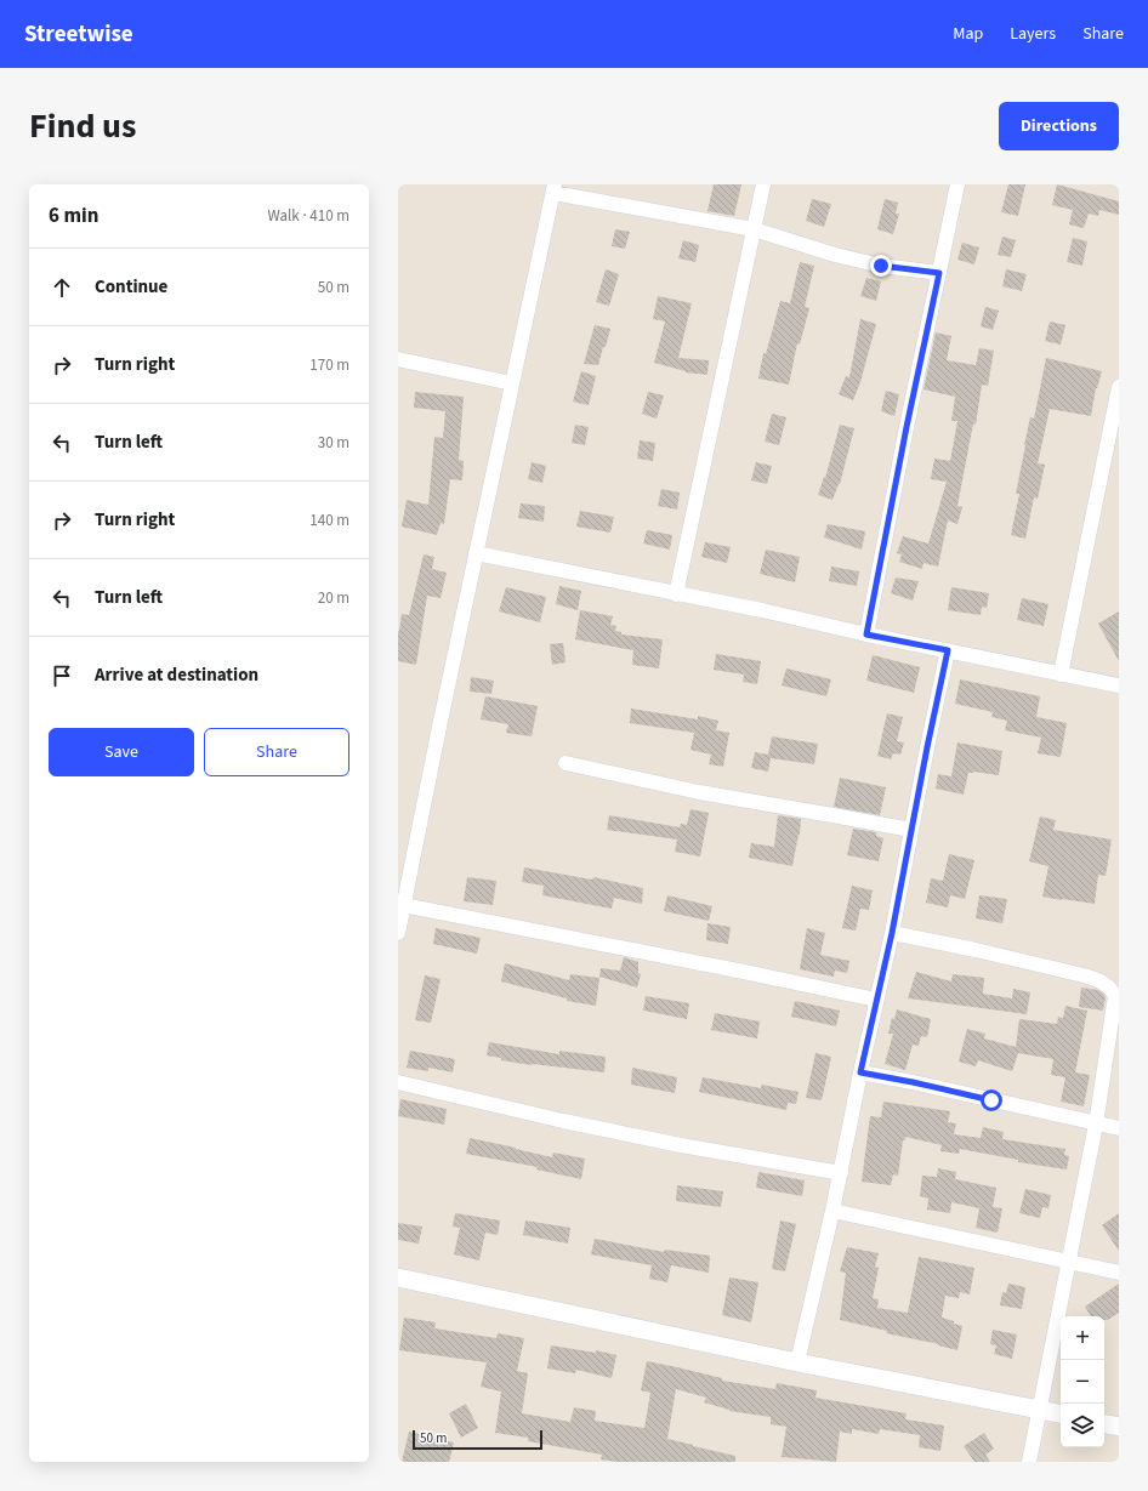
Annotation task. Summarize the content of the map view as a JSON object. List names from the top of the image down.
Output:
{
  "scale_bar": "50 m",
  "page": {
    "header": "Streetwise",
    "nav": ["Map", "Layers", "Share"],
    "title": "Find us",
    "buttons": [
      "Directions",
      ["Save", "Share"]
    ],
    "heading": ["6 min", "Walk · 410 m"],
    "list": [
      ["Continue", "50 m"],
      ["Turn right", "170 m"],
      ["Turn left", "30 m"],
      ["Turn right", "140 m"],
      ["Turn left", "20 m"],
      "Arrive at destination"
    ],
    "map_buttons": ["+", "−"],
    "scale": "50 m"
  }
}
